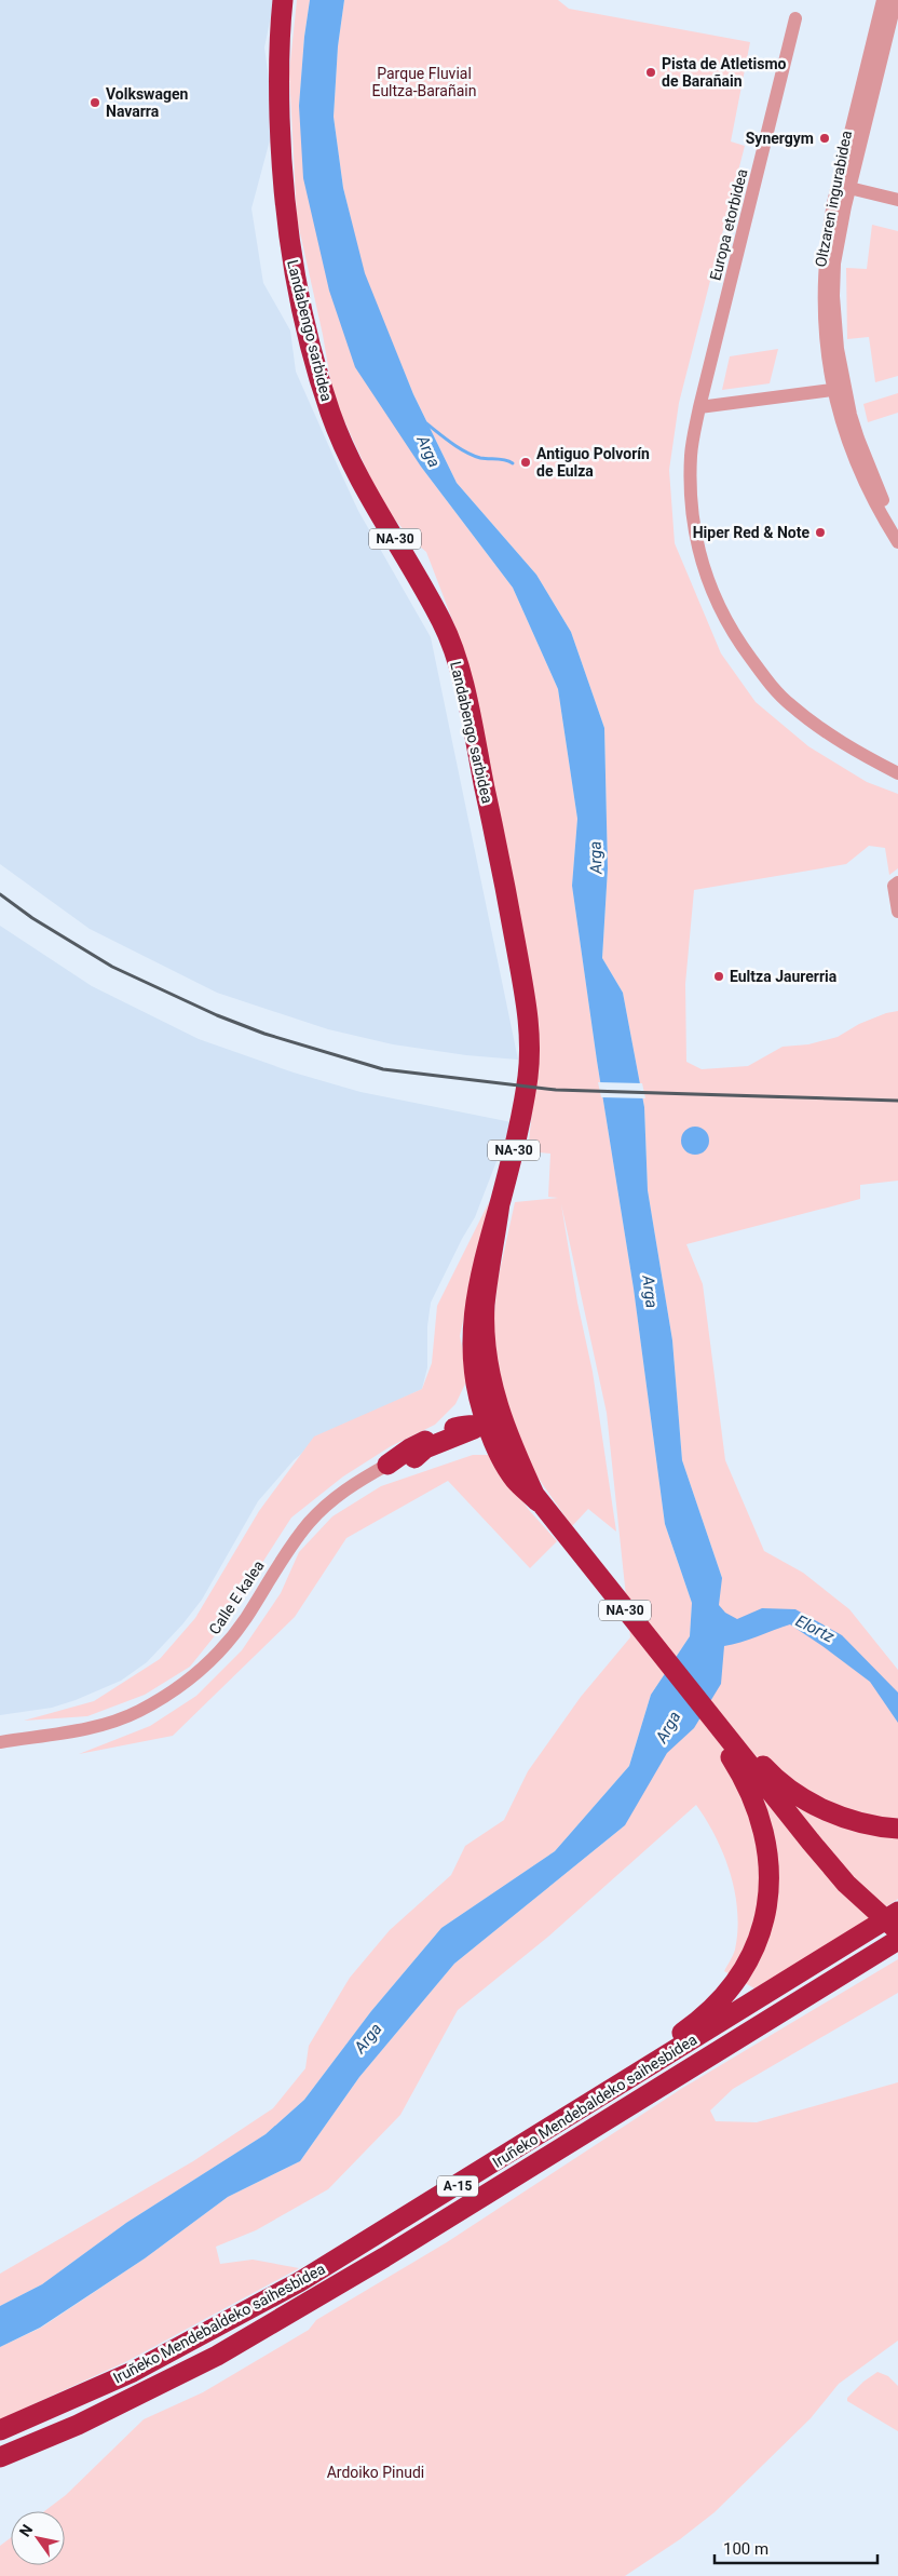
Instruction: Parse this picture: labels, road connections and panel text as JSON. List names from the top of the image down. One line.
{"streets":{"highway":["Landabengo sarbidea","NA-30","Iruñeko Mendebaldeko saihesbidea","A-15"],"street":["Oltzaren ingurabidea","Europa etorbidea","Calle E kalea"]},"water":["Arga","Elortz"],"parks":["Parque Fluvial Eultza-Barañain","Ardoiko Pinudi"],"places":["Pista de Atletismo de Barañain","Volkswagen Navarra","Synergym","Antiguo Polvorín de Eulza","Hiper Red & Note","Eultza Jaurerria"],"scale_bar":"100 m","north":"top left"}
